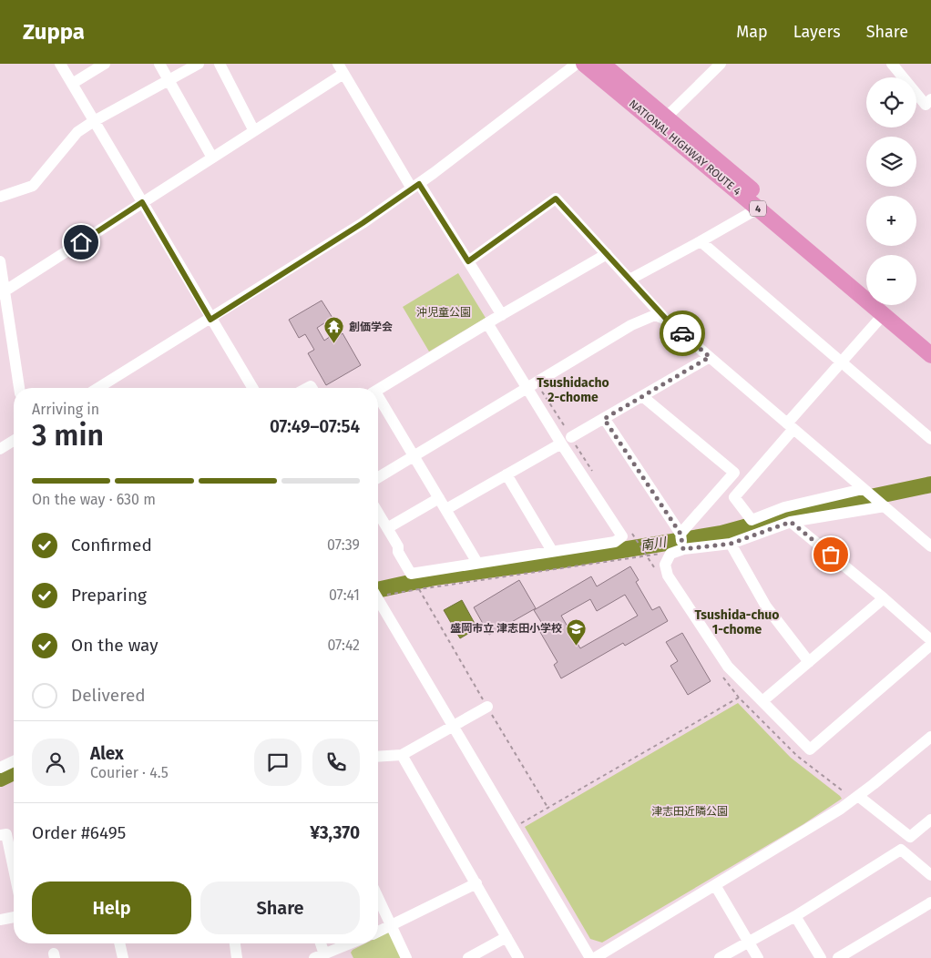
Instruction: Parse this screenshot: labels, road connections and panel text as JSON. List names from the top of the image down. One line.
{"streets":{"highway":["NATIONAL HIGHWAY ROUTE 4","4"]},"districts":["Tsushidacho 2-chome","Tsushida-chuo 1-chome"],"water":["南川"],"parks":["沖児童公園","津志田近隣公園"],"places":{"temple":["創価学会"],"school or university":["盛岡市立 津志田小学校"]},"page":{"header":"Zuppa","nav":["Map","Layers","Share"],"map_buttons":["+","−"],"heading":["3 min","Arriving in","07:49–07:54"],"panel":["Alex","Courier · 4.5","Order #6495","¥3,370"],"bar":"On the way · 630 m","list":[["Confirmed","07:39"],["Preparing","07:41"],["On the way","07:42"],"Delivered"],"buttons":["Help","Share"]}}
